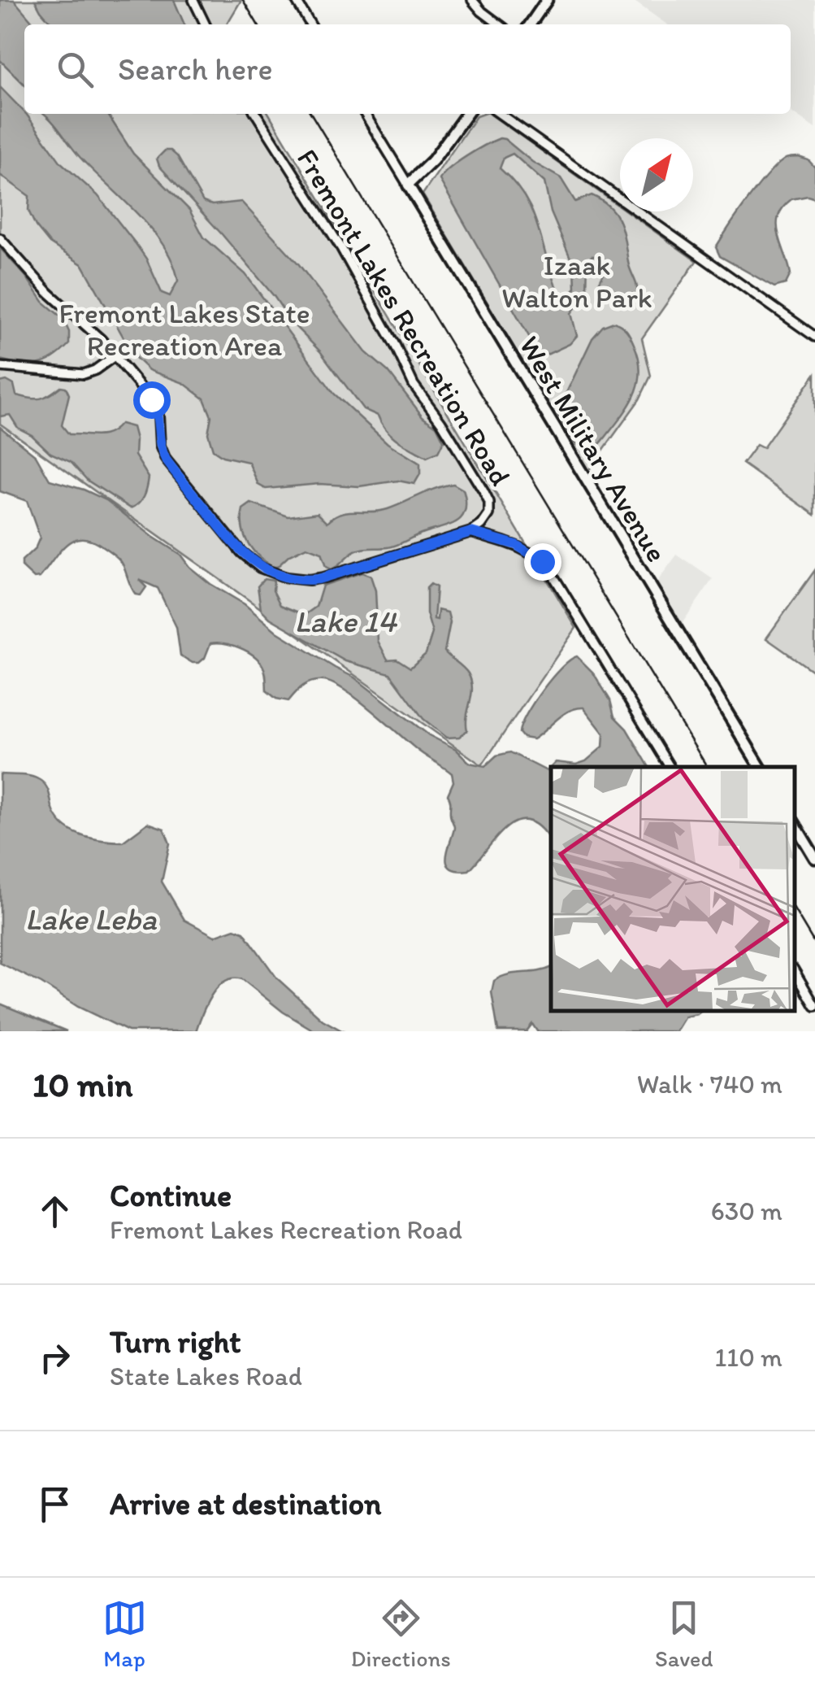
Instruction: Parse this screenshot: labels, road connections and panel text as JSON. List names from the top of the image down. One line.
{"streets":{"main road":["West Military Avenue"],"street":["Fremont Lakes Recreation Road"]},"water":["Lake 14","Lake Leba"],"parks":["Izaak Walton Park","Fremont Lakes State Recreation Area"],"north":"top right","page":{"search":"Search here","heading":["10 min","Walk · 740 m"],"list":[["Continue","Fremont Lakes Recreation Road","630 m"],["Turn right","State Lakes Road","110 m"],"Arrive at destination"],"nav":["Map","Directions","Saved"]}}
